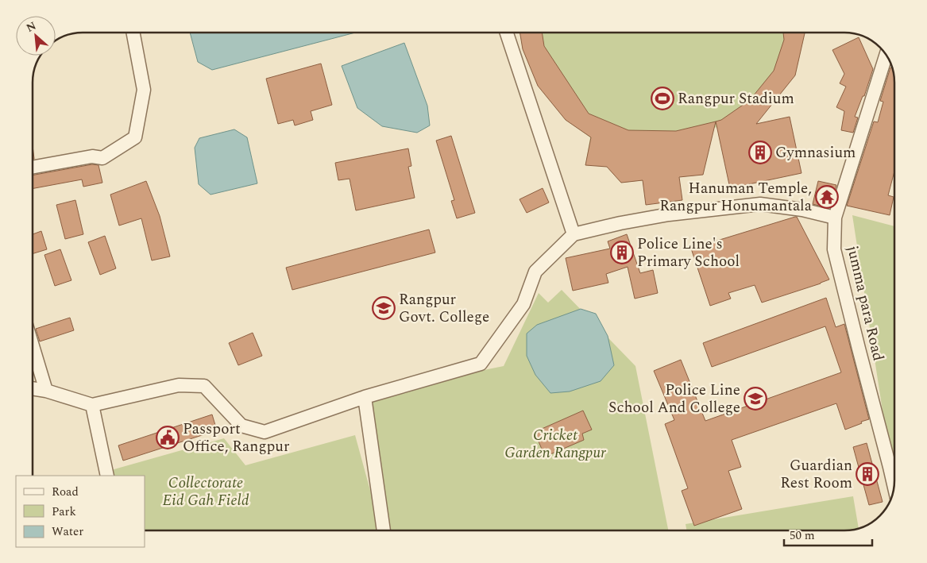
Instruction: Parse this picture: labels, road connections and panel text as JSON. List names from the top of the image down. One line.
{"streets":{"street":["jumma para Road"]},"parks":["Cricket Garden Rangpur","Collectorate Eid Gah Field"],"places":{"sports":["Rangpur Stadium"],"building":["Gymnasium","Police Line's Primary School","Guardian Rest Room"],"temple":["Hanuman Temple, Rangpur Honumantala"],"school or university":["Rangpur Govt. College","Police Line School And College"],"public building":["Passport Office, Rangpur"]},"legend":["Road","Park","Water"],"scale_bar":"50 m","north":"top left"}
